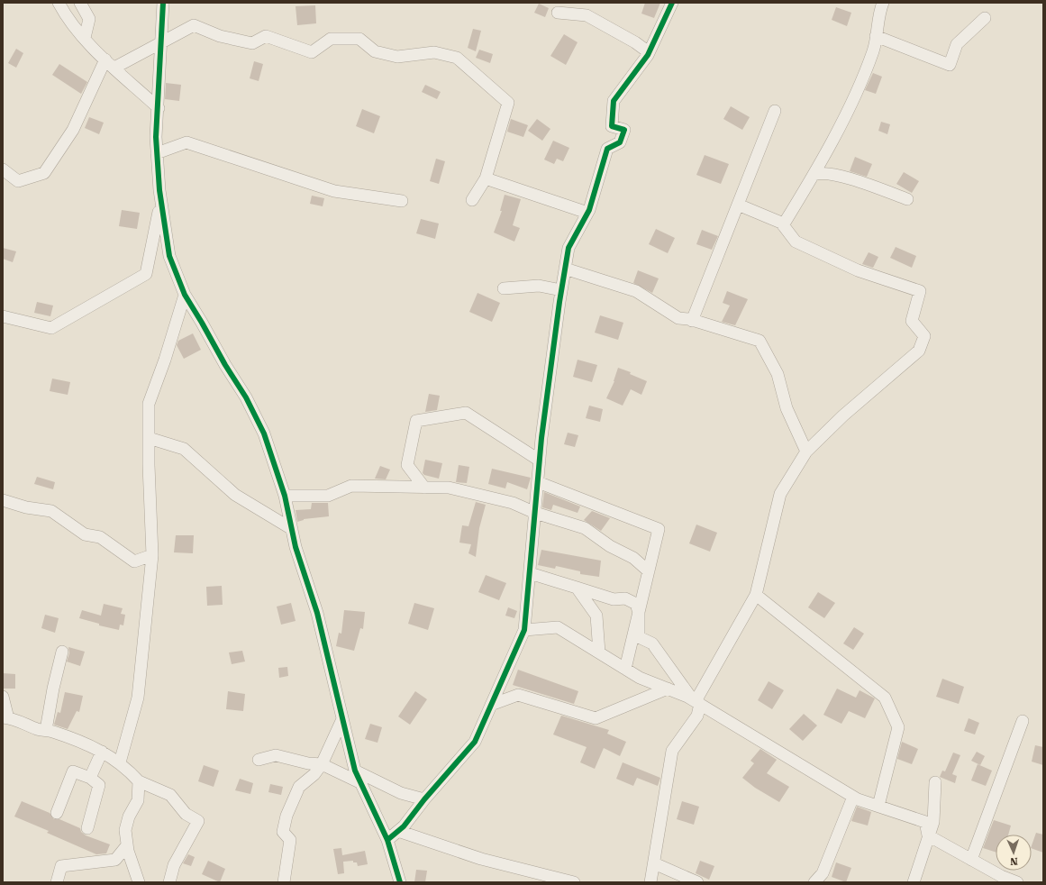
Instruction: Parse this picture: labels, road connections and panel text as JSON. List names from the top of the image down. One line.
{"north":"bottom"}
